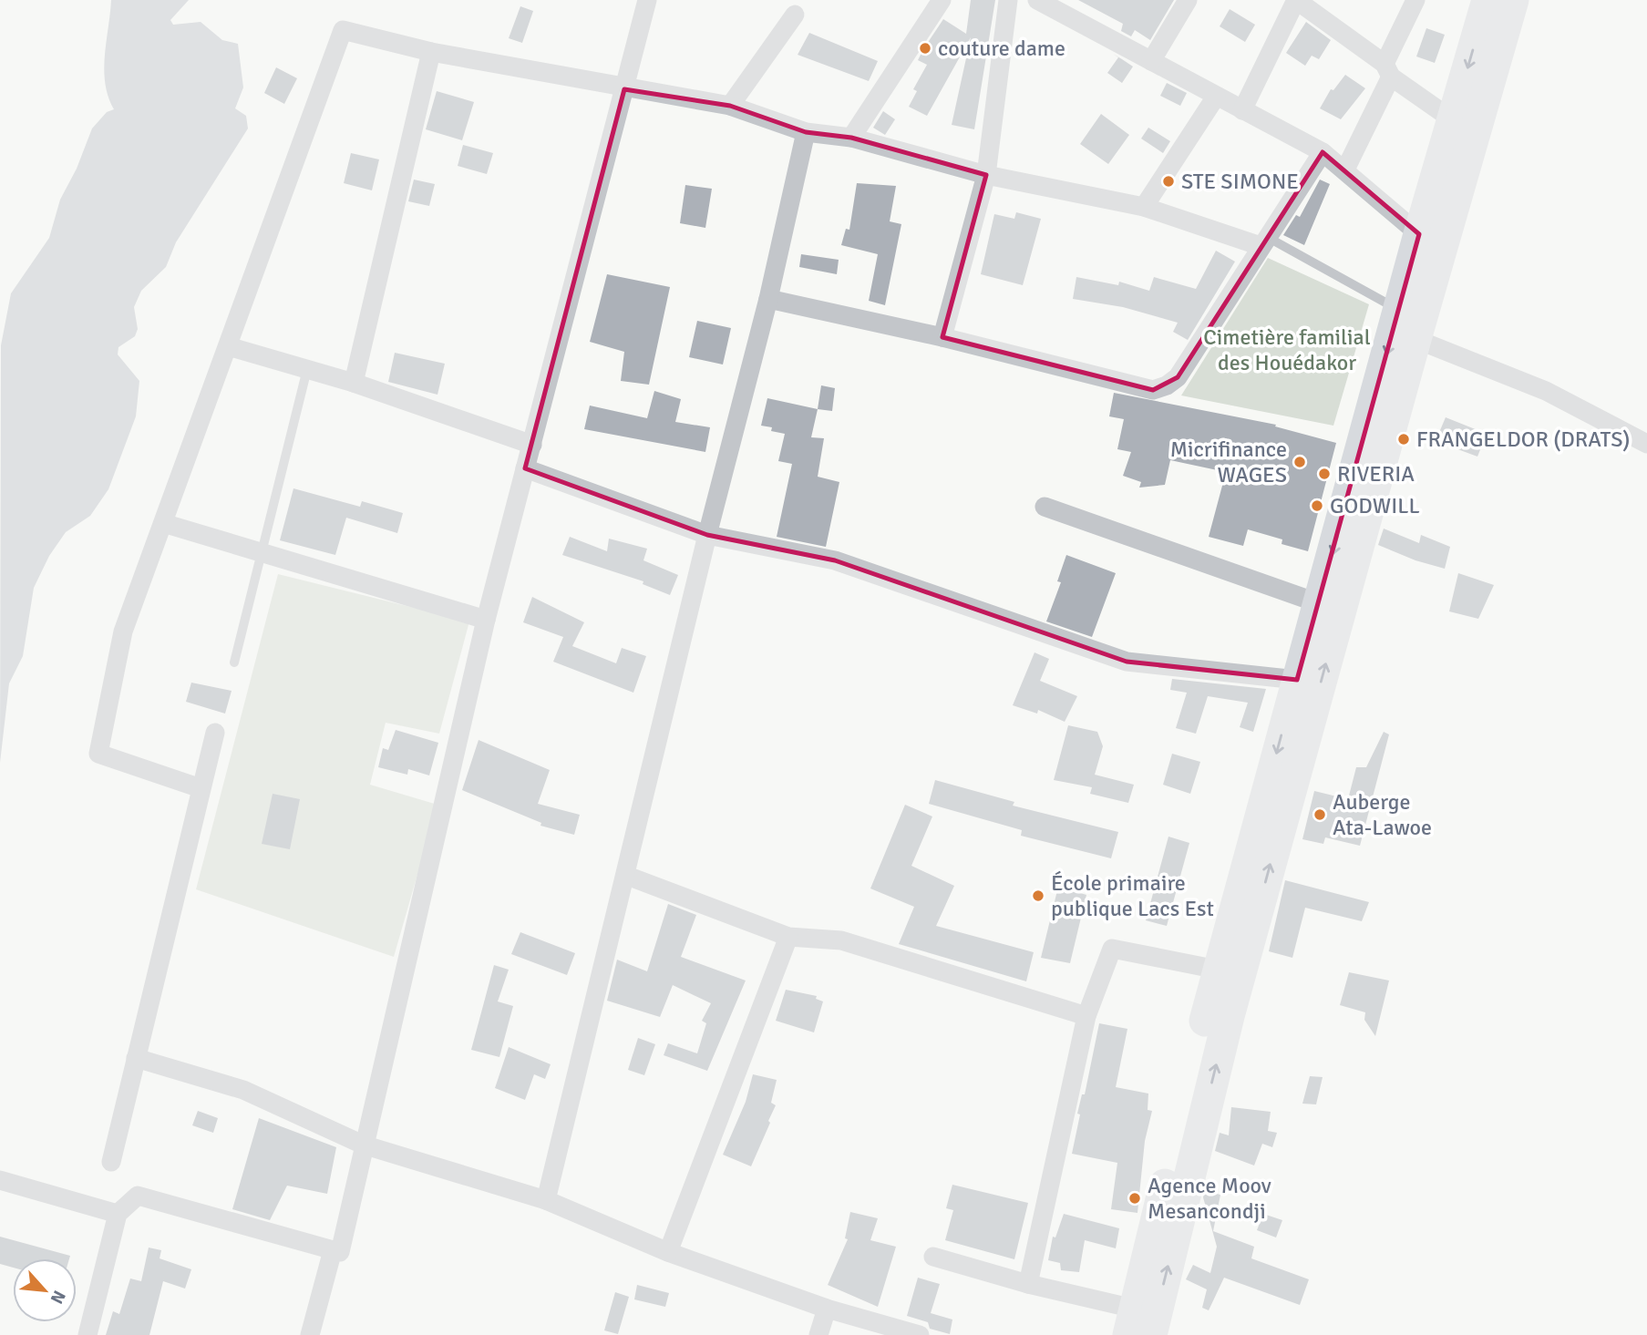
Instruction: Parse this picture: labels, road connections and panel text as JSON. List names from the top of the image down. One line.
{"parks":["Cimetière familial des Houédakor"],"places":["couture dame","STE SIMONE","FRANGELDOR (DRATS)","Micrifinance WAGES","RIVERIA","GODWILL","Auberge Ata-Lawoe","École primaire publique Lacs Est","Agence Moov Mesancondji"],"north":"bottom right"}
